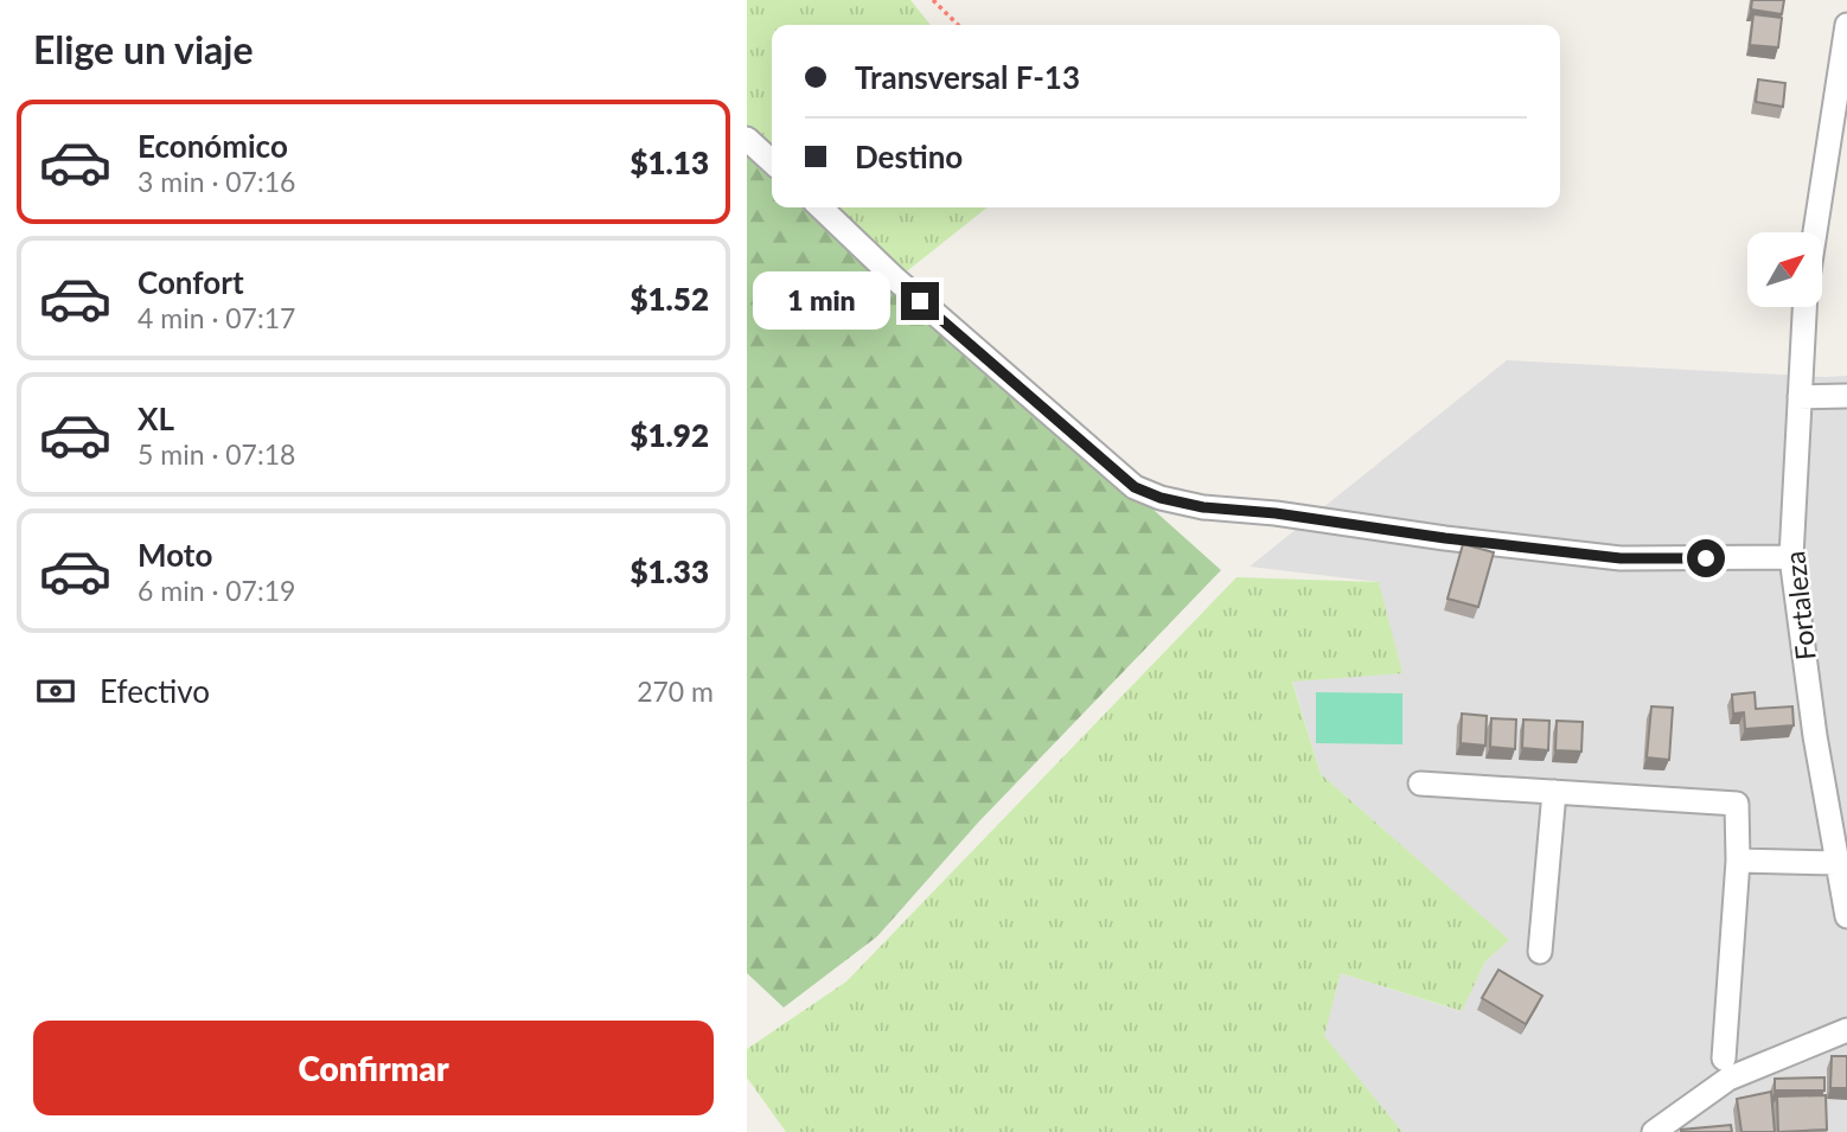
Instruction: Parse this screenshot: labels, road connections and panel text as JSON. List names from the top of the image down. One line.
{"streets":{"street":["Fortaleza"]},"north":"top right","page":{"heading":"Elige un viaje","banner":["Transversal F-13","Destino"],"list":[{"name":"Económico","note":"3 min · 07:16","value":"$1.13"},{"name":"Confort","note":"4 min · 07:17","value":"$1.52"},{"name":"XL","note":"5 min · 07:18","value":"$1.92"},{"name":"Moto","note":"6 min · 07:19","value":"$1.33"}],"bubble":"1 min","pay":["Efectivo","270 m"],"buttons":"Confirmar"}}
